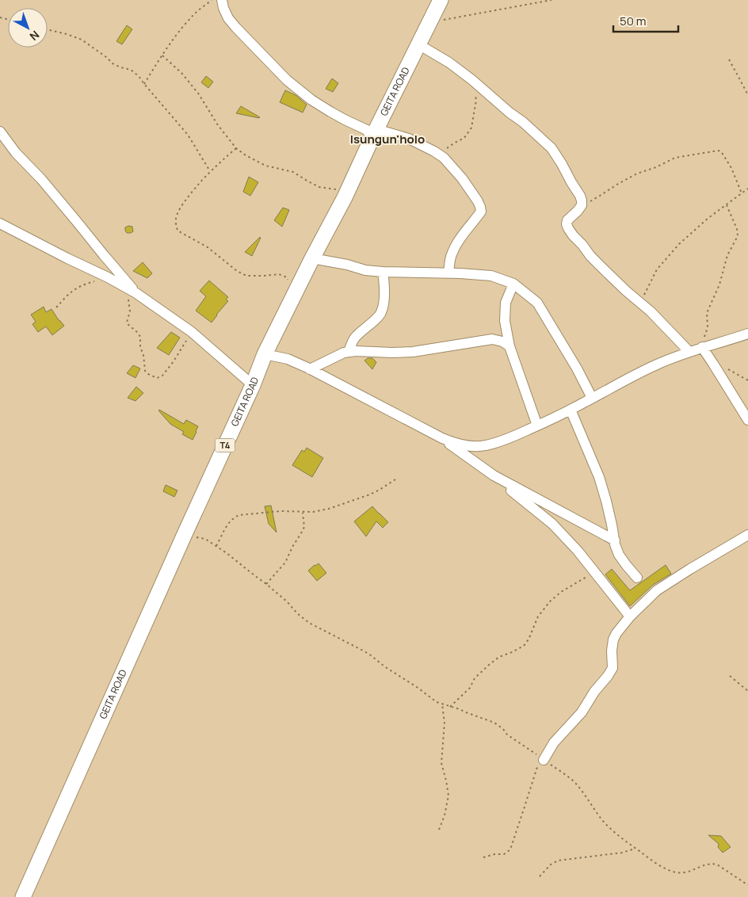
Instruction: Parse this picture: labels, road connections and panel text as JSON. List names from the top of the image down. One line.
{"streets":{"highway":["GEITA ROAD","T4"]},"districts":["Isungun'holo"],"scale_bar":"50 m","north":"bottom right"}
